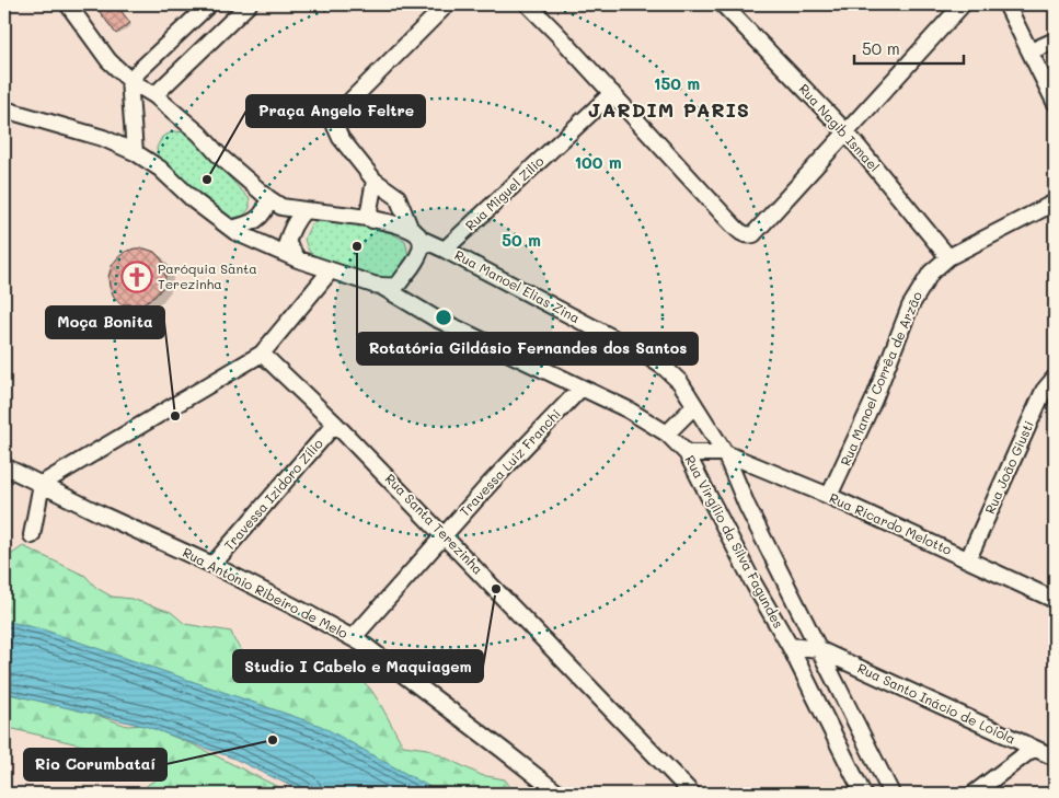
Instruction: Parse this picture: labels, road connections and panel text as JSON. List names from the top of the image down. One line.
{"streets":{"street":["Rua Nagib Ismael","Rua Miguel Zilio","Rua Manoel Elias Zina","Rua Manoel Corrêa de Arzão","Travessa Luiz Franchi","Rua João Giusti","Travessa Izidoro Zílio","Rua Santa Terezinha","Rua Ricardo Melotto","Rua Virgílio da Silva Fagundes","Rua Antonio Ribeiro de Melo","Rua Santo Inácio de Loiola"]},"crossings":[["Rua Nagib Ismael","Rua Manoel Corrêa de Arzão"],["Rua Miguel Zilio","Rua Manoel Elias Zina"],["Rua Manoel Elias Zina","Rua Ricardo Melotto"],["Rua Manoel Elias Zina","Rua Virgílio da Silva Fagundes"],["Rua Manoel Corrêa de Arzão","Rua Ricardo Melotto"],["Travessa Luiz Franchi","Rua Santa Terezinha"],["Travessa Luiz Franchi","Rua Virgílio da Silva Fagundes"],["Travessa Luiz Franchi","Rua Antonio Ribeiro de Melo"],["Rua João Giusti","Rua Ricardo Melotto"],["Travessa Izidoro Zílio","Rua Santa Terezinha"],["Travessa Izidoro Zílio","Rua Antonio Ribeiro de Melo"],["Rua Ricardo Melotto","Rua Virgílio da Silva Fagundes"],["Rua Virgílio da Silva Fagundes","Rua Santo Inácio de Loiola"]],"districts":["JARDIM PARIS"],"places":{"other":["Praça Angelo Feltre","Rotatória Gildásio Fernandes dos Santos","Moça Bonita","Studio I Cabelo e Maquiagem","Rio Corumbataí"],"church":["Paróquia Santa Terezinha"]},"scale_bar":"50 m","rings":["150 m","100 m","50 m"]}
